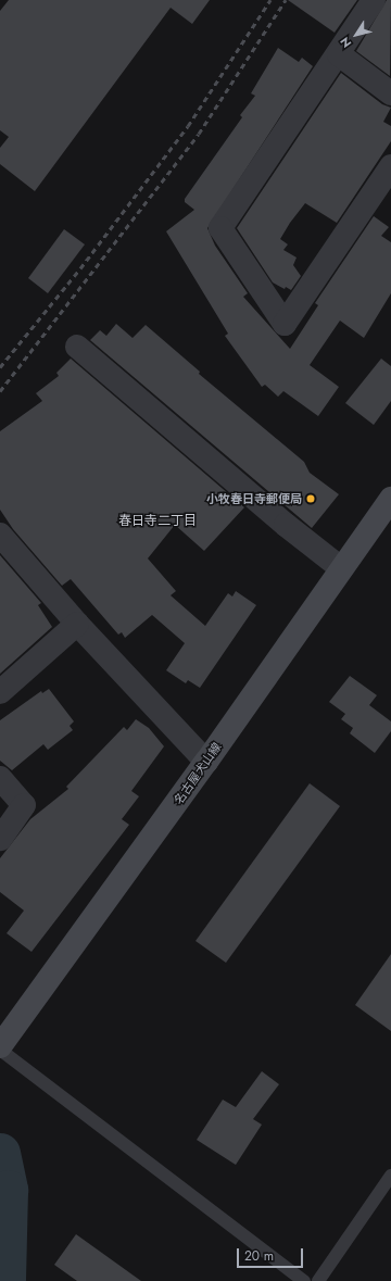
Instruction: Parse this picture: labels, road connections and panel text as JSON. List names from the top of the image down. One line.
{"streets":{"main road":["名古屋犬山線"]},"districts":["春日寺二丁目"],"places":["小牧春日寺郵便局"],"scale_bar":"20 m","north":"bottom left"}
